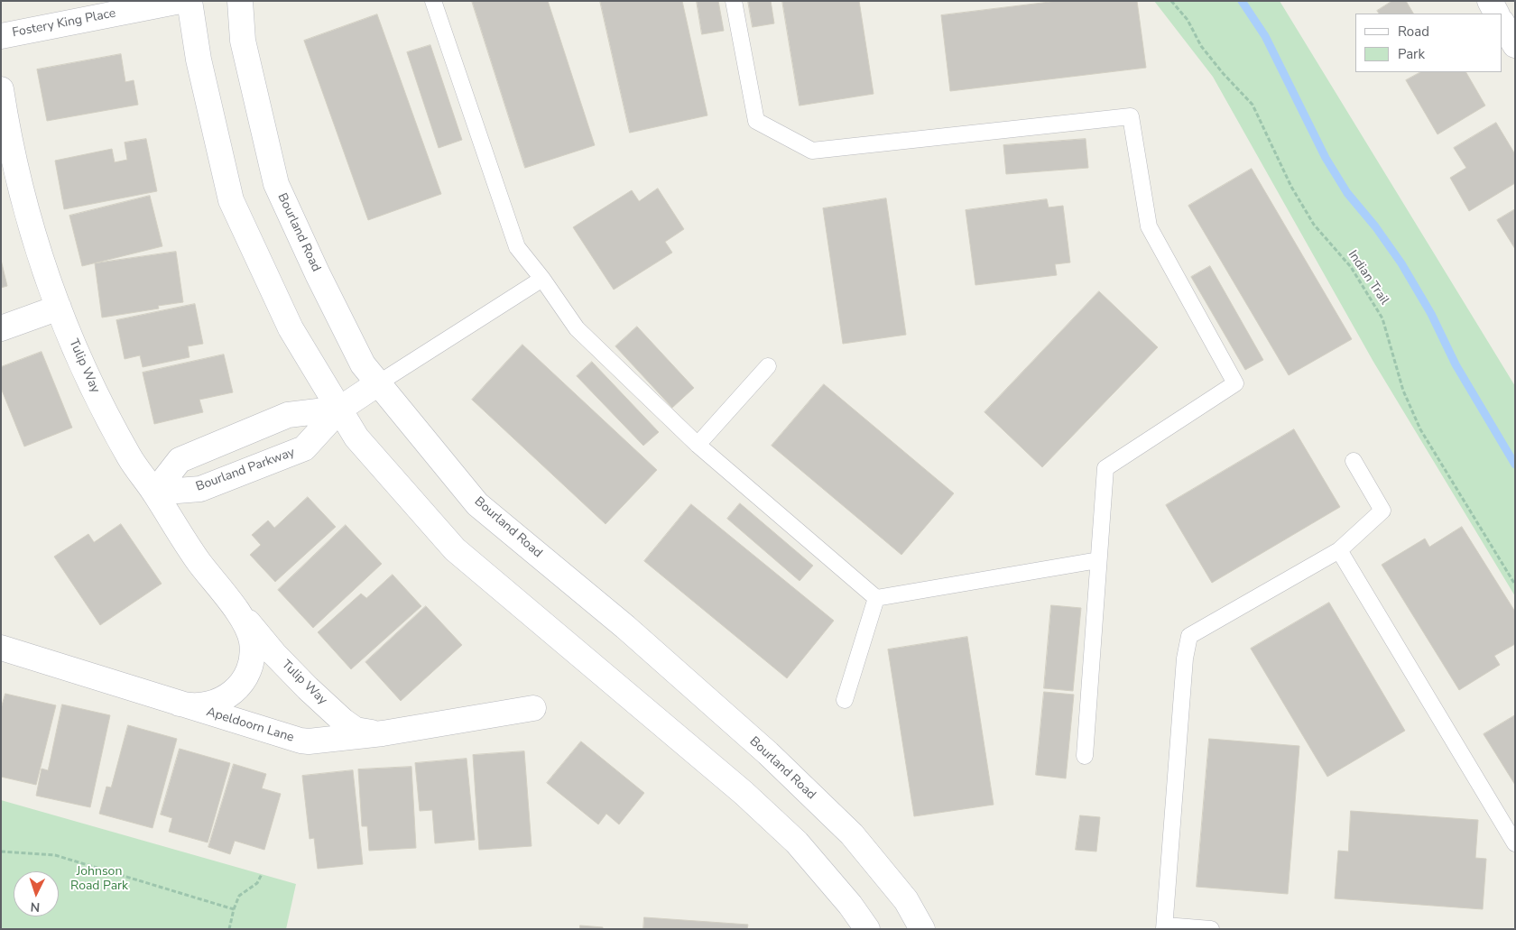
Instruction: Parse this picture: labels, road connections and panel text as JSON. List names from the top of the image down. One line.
{"streets":{"main road":["Fostery King Place","Bourland Road","Tulip Way","Bourland Parkway","Apeldoorn Lane"],"path":["Indian Trail"]},"crossings":[["Bourland Road","Bourland Parkway"],["Tulip Way","Bourland Parkway"],["Tulip Way","Apeldoorn Lane"]],"parks":["Johnson Road Park"],"legend":["Road","Park"],"north":"bottom"}
